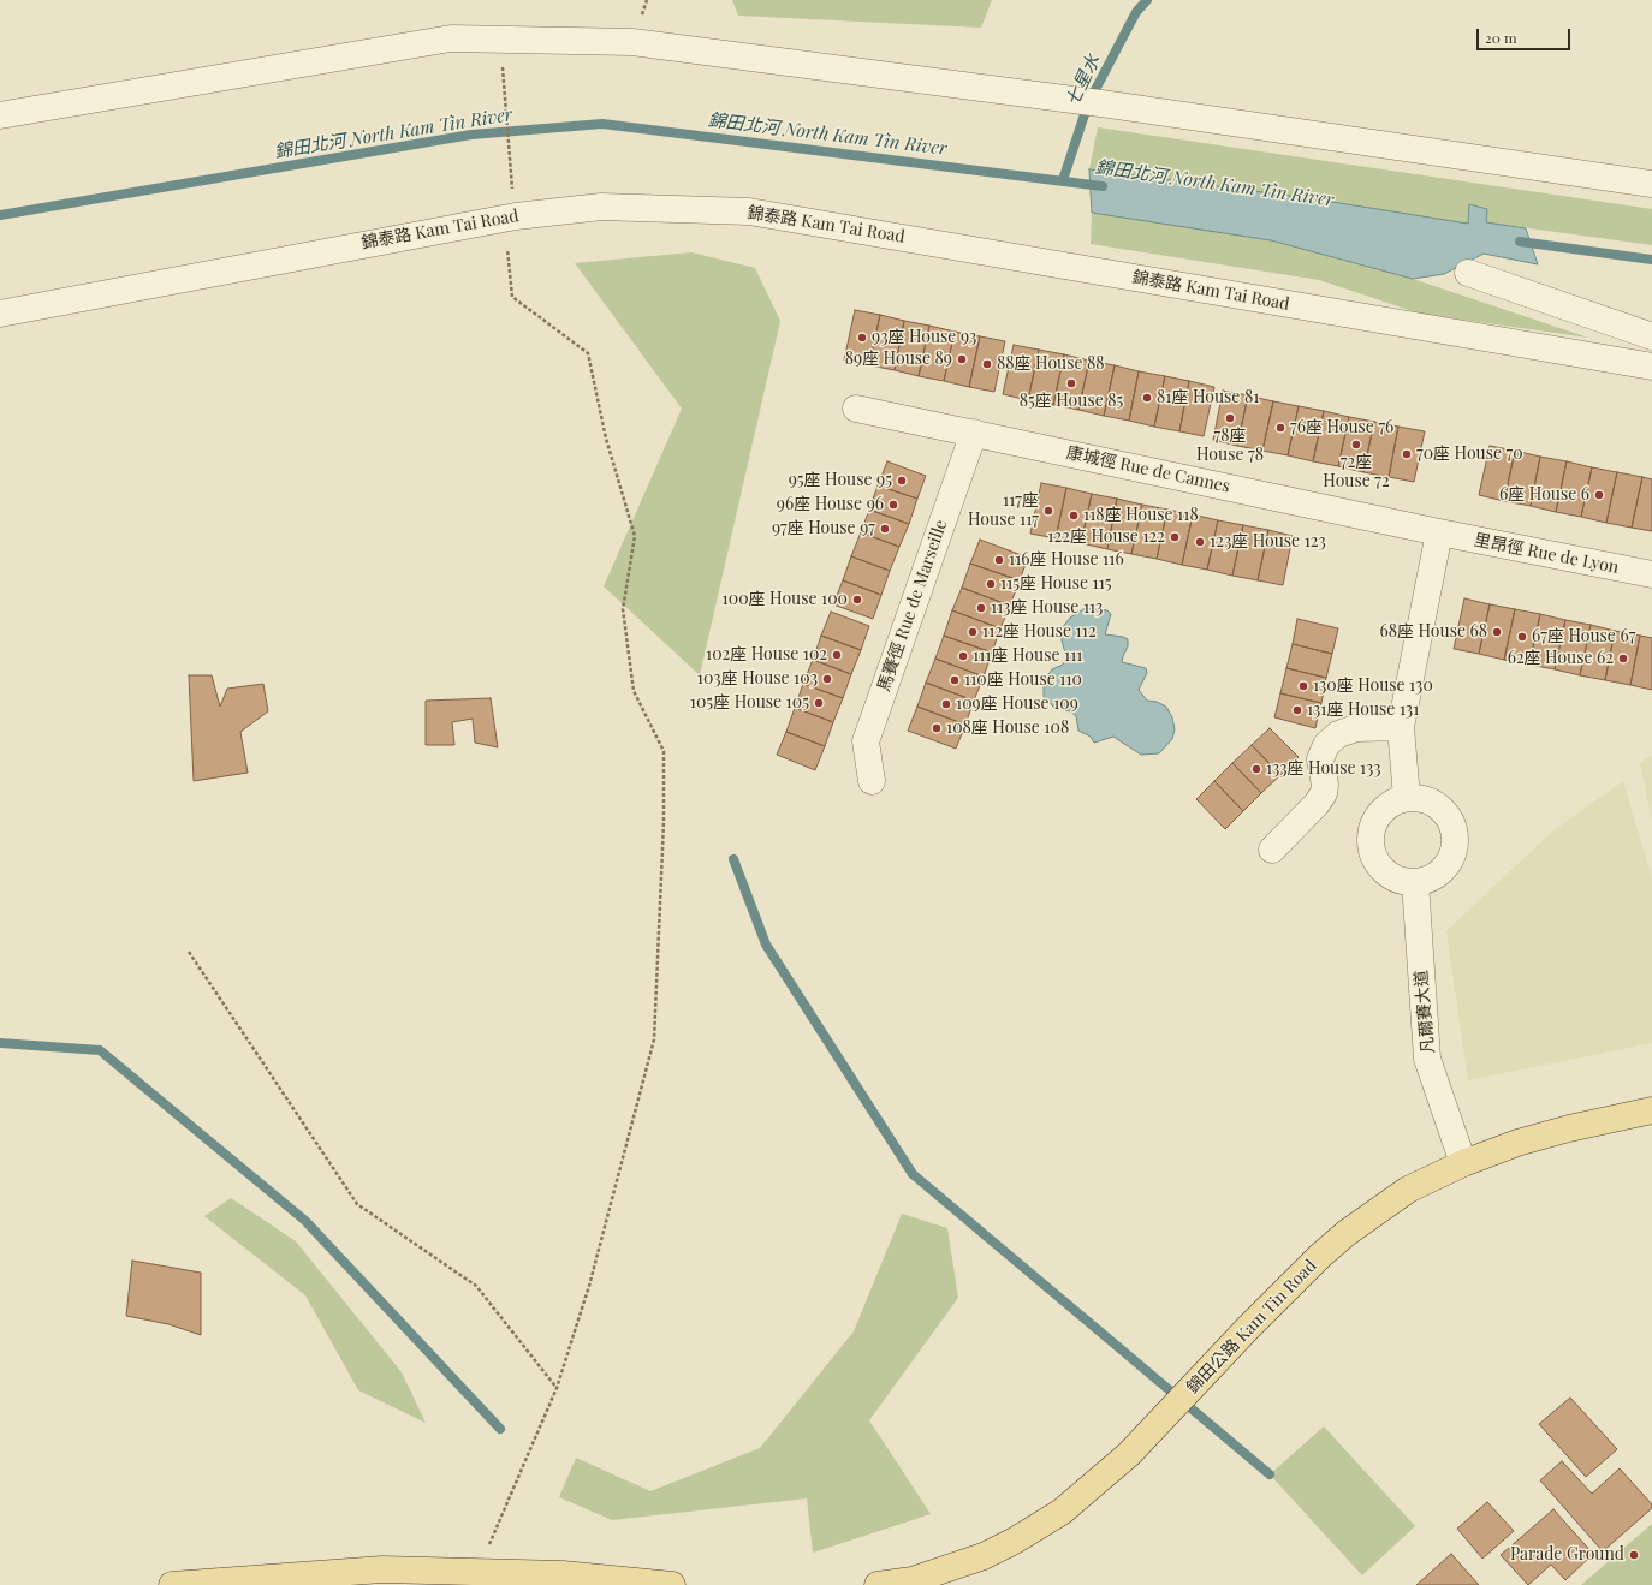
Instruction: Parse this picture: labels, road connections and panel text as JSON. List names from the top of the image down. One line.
{"streets":{"main road":["錦田公路 Kam Tin Road"],"street":["錦泰路 Kam Tai Road","康城徑 Rue de Cannes","里昂徑 Rue de Lyon","馬賽徑 Rue de Marseille","凡爾賽大道"]},"crossings":[["康城徑 Rue de Cannes","里昂徑 Rue de Lyon"],["康城徑 Rue de Cannes","馬賽徑 Rue de Marseille"],["凡爾賽大道","錦田公路 Kam Tin Road"]],"water":["七星水","錦田北河 North Kam Tin River"],"places":["93座 House 93","89座 House 89","88座 House 88","85座 House 85","81座 House 81","78座 House 78","76座 House 76","72座 House 72","70座 House 70","95座 House 95","6座 House 6","96座 House 96","117座 House 117","118座 House 118","97座 House 97","122座 House 122","123座 House 123","116座 House 116","115座 House 115","100座 House 100","113座 House 113","112座 House 112","68座 House 68","67座 House 67","102座 House 102","111座 House 111","62座 House 62","103座 House 103","110座 House 110","130座 House 130","105座 House 105","109座 House 109","131座 House 131","108座 House 108","133座 House 133","Parade Ground"],"scale_bar":"20 m"}
